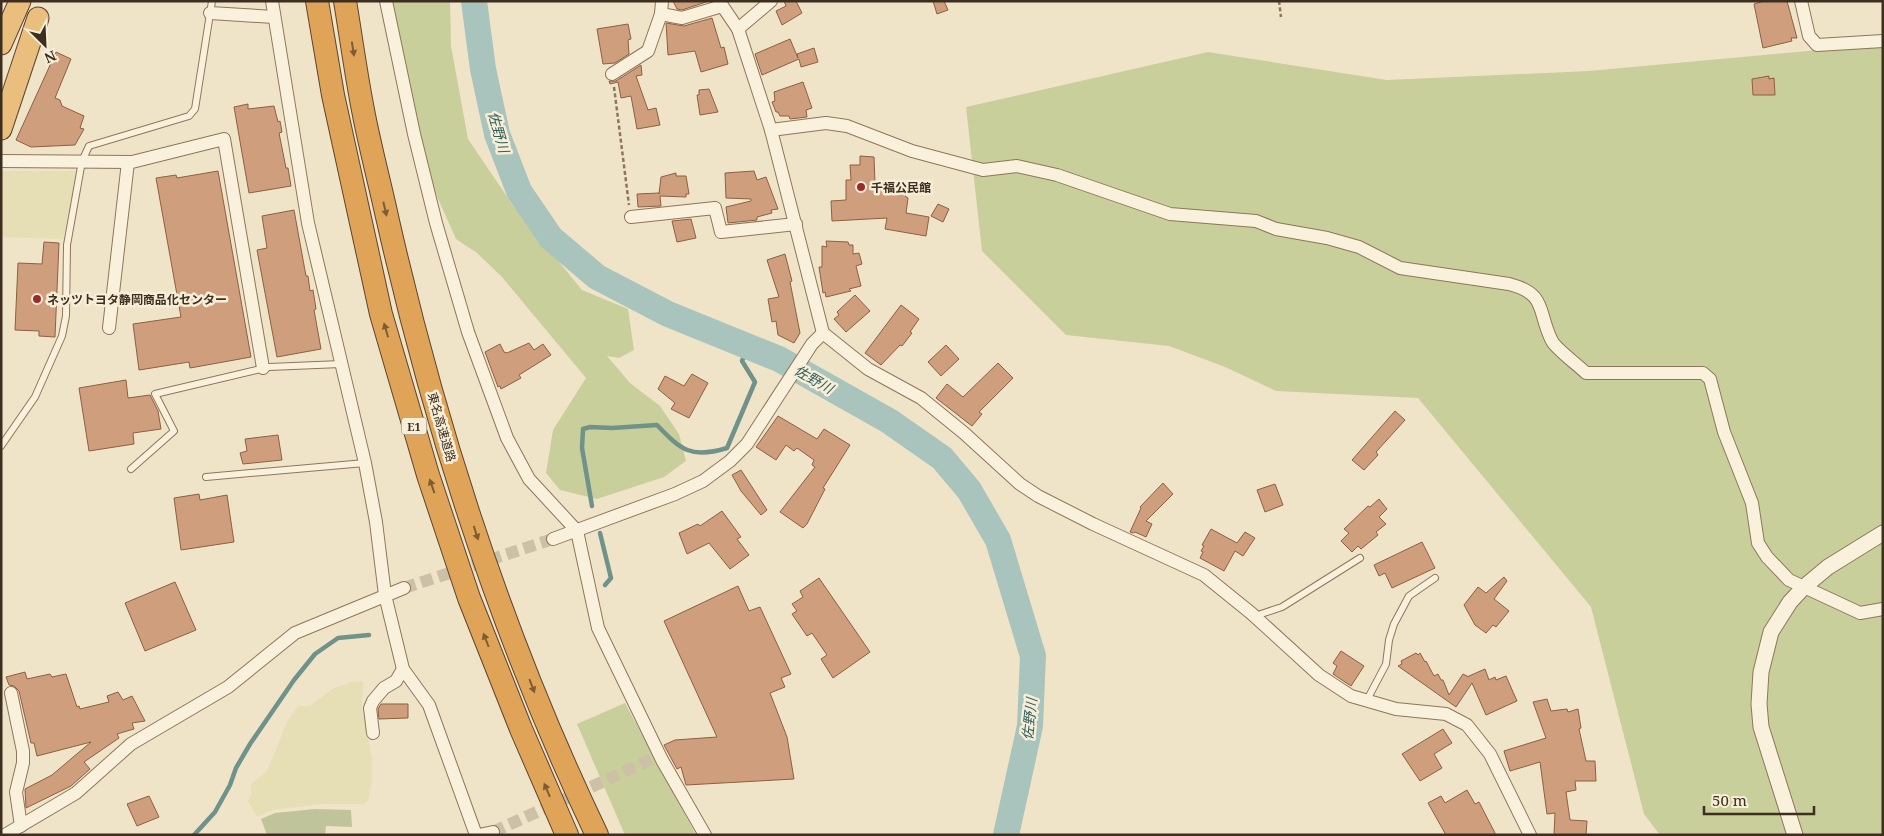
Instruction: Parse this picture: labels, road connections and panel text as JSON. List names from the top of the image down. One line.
{"streets":{"highway":["E1","東名高速道路"]},"water":["佐野川"],"places":["千福公民館","ネッツトヨタ静岡商品化センター"],"scale_bar":"50 m","north":"bottom right"}
